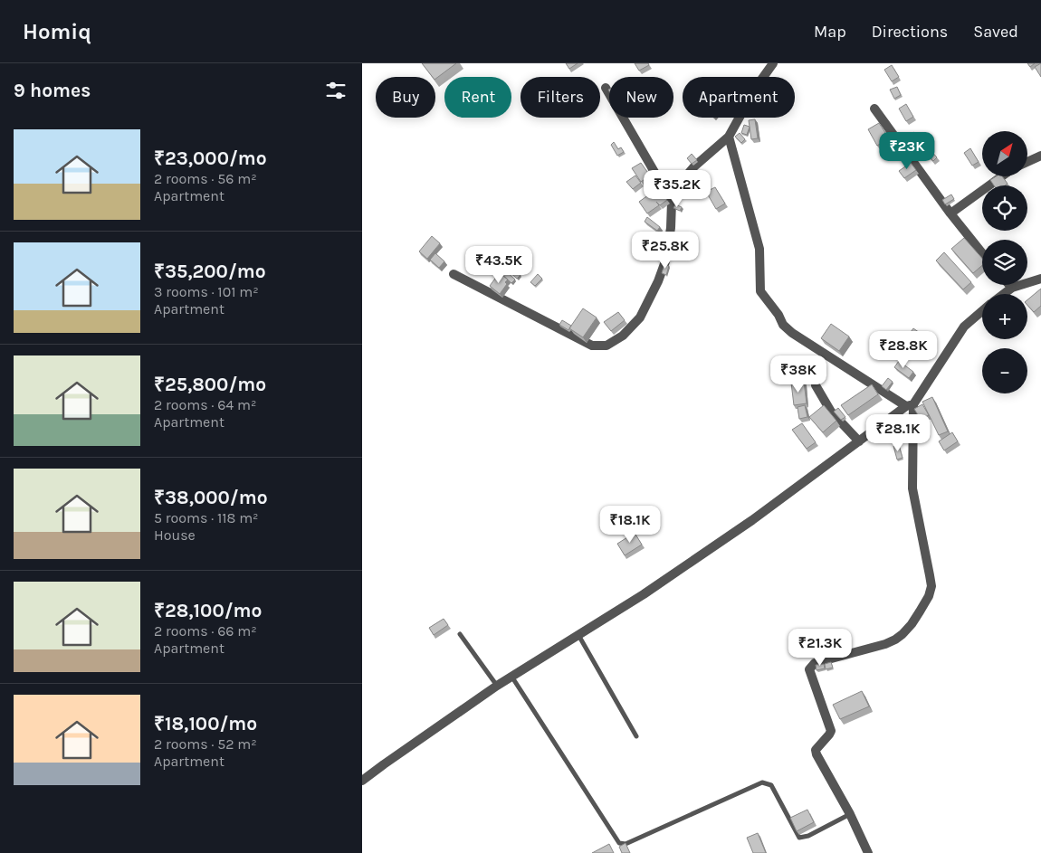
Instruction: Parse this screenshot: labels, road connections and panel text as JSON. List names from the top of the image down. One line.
{"north":"top right","page":{"header":"Homiq","nav":["Map","Directions","Saved"],"heading":"9 homes","chip":["Buy","Rent","Filters","New","Apartment"],"list":[{"name":"₹23,000/mo","note":"2 rooms · 56 m² · Apartment"},{"name":"₹35,200/mo","note":"3 rooms · 101 m² · Apartment"},{"name":"₹25,800/mo","note":"2 rooms · 64 m² · Apartment"},{"name":"₹38,000/mo","note":"5 rooms · 118 m² · House"},{"name":"₹28,100/mo","note":"2 rooms · 66 m² · Apartment"},{"name":"₹18,100/mo","note":"2 rooms · 52 m² · Apartment"}],"map_buttons":["+","−"],"price":["₹23K","₹35.2K","₹25.8K","₹43.5K","₹28.8K","₹38K","₹28.1K","₹18.1K","₹21.3K"]}}
